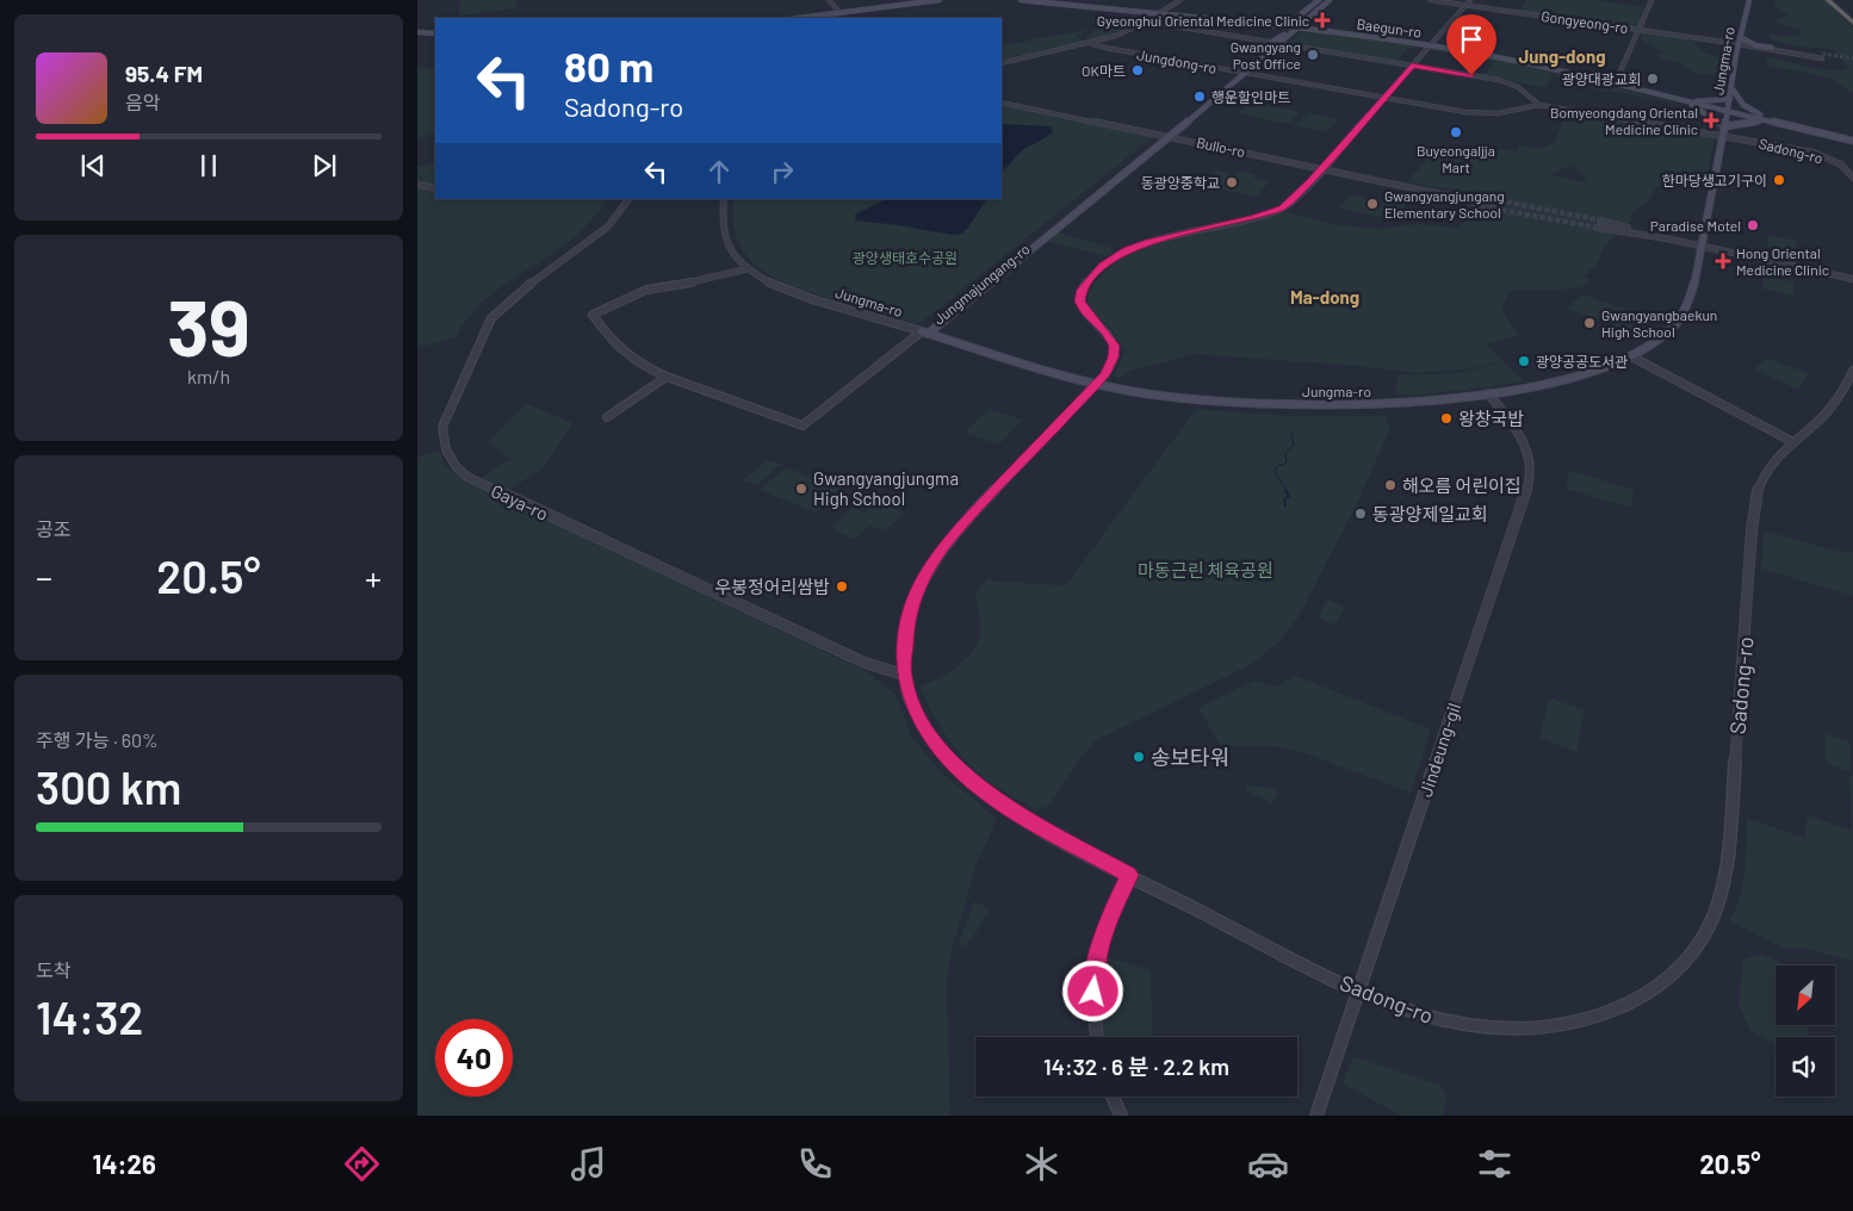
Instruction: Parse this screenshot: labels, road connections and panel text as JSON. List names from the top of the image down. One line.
{"streets":{"main road":["Baegun-ro","Jungma-ro","Jungmajungang-ro"],"street":["Gongyeong-ro","Jungdong-ro","Bullo-ro","Sadong-ro","Gaya-ro","Jindeung-gil"]},"crossings":[["Gongyeong-ro","Jungma-ro"],["Baegun-ro","Jungma-ro"],["Baegun-ro","Jungmajungang-ro"],["Jungdong-ro","Jungma-ro"],["Jungdong-ro","Sadong-ro"],["Jungdong-ro","Jungmajungang-ro"],["Jungma-ro","Sadong-ro"],["Jungma-ro","Jungmajungang-ro"],["Jungma-ro","Jindeung-gil"],["Bullo-ro","Sadong-ro"],["Bullo-ro","Jungmajungang-ro"],["Sadong-ro","Gaya-ro"],["Sadong-ro","Jindeung-gil"]],"districts":["Jung-dong","Ma-dong"],"parks":["광양생태호수공원","마동근린 체육공원"],"places":{"health":["Gyeonghui Oriental Medicine Clinic","Bomyeongdang Oriental Medicine Clinic","Hong Oriental Medicine Clinic"],"other":["Gwangyang Post Office","OK마트","광양대광교회","행운할인마트","Buyeongaljja Mart","한마당생고기구이","동광양중학교","Gwangyangjungang Elementary School","Paradise Motel","Gwangyangbaekun High School","광양공공도서관","왕창국밥","해오름 어린이집","Gwangyangjungma High School","동광양제일교회","우봉정어리쌈밥","송보타워"]},"north":"bottom left","page":{"turn":["80 m","Sadong-ro"],"song":["95.4 FM","음악"],"tile":[["39","km/h"],"공조",["주행 가능 · 60%","300 km"],["도착","14:32"]],"heat":["−","20.5°","+"],"limit":"40","trip":"14:32 · 6 분 · 2.2 km","tabs":["14:26","20.5°"]}}
